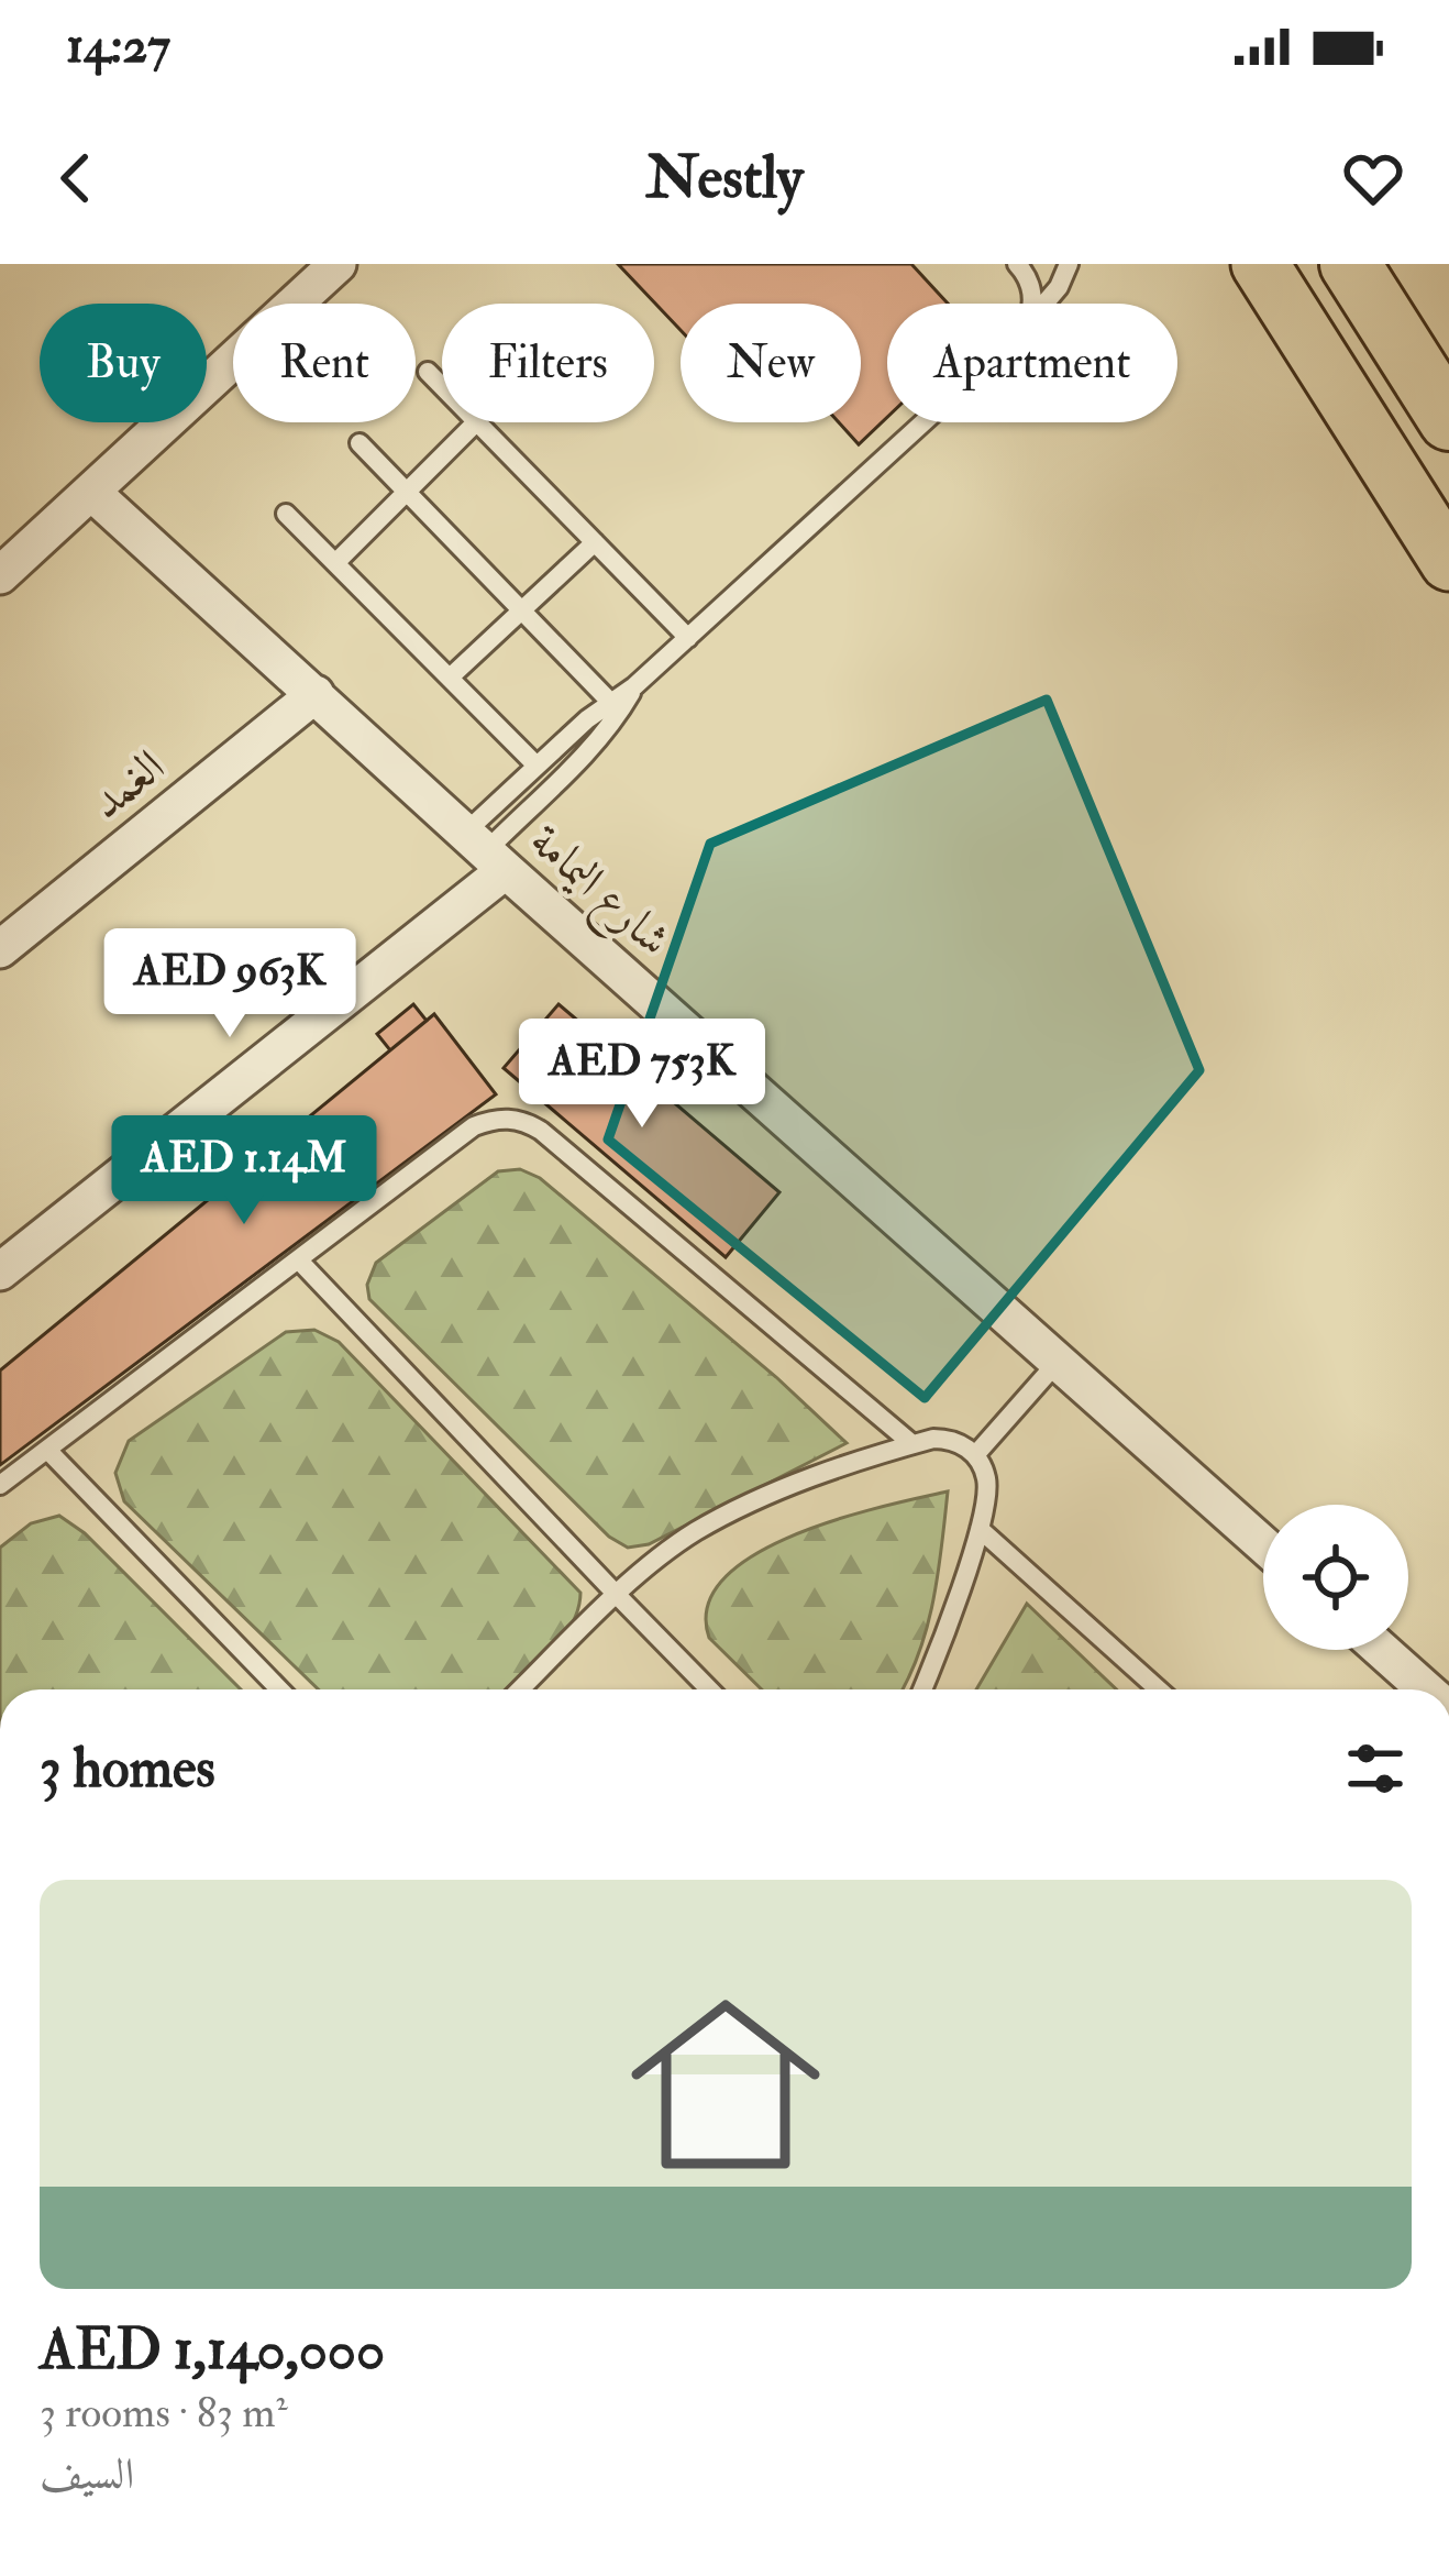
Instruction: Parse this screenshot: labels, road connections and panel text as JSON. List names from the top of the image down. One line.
{"streets":{"street":["الغمد","شارع اليمامة"]},"crossings":[["الغمد","شارع اليمامة"]],"page":{"status":"14:27","header":"Nestly","chip":["Buy","Rent","Filters","New","Apartment"],"price":["AED 963K","AED 753K","AED 1.14M"],"heading":"3 homes","list":[{"name":"AED 1,140,000","note":"3 rooms · 83 m² · السيف"}]}}
